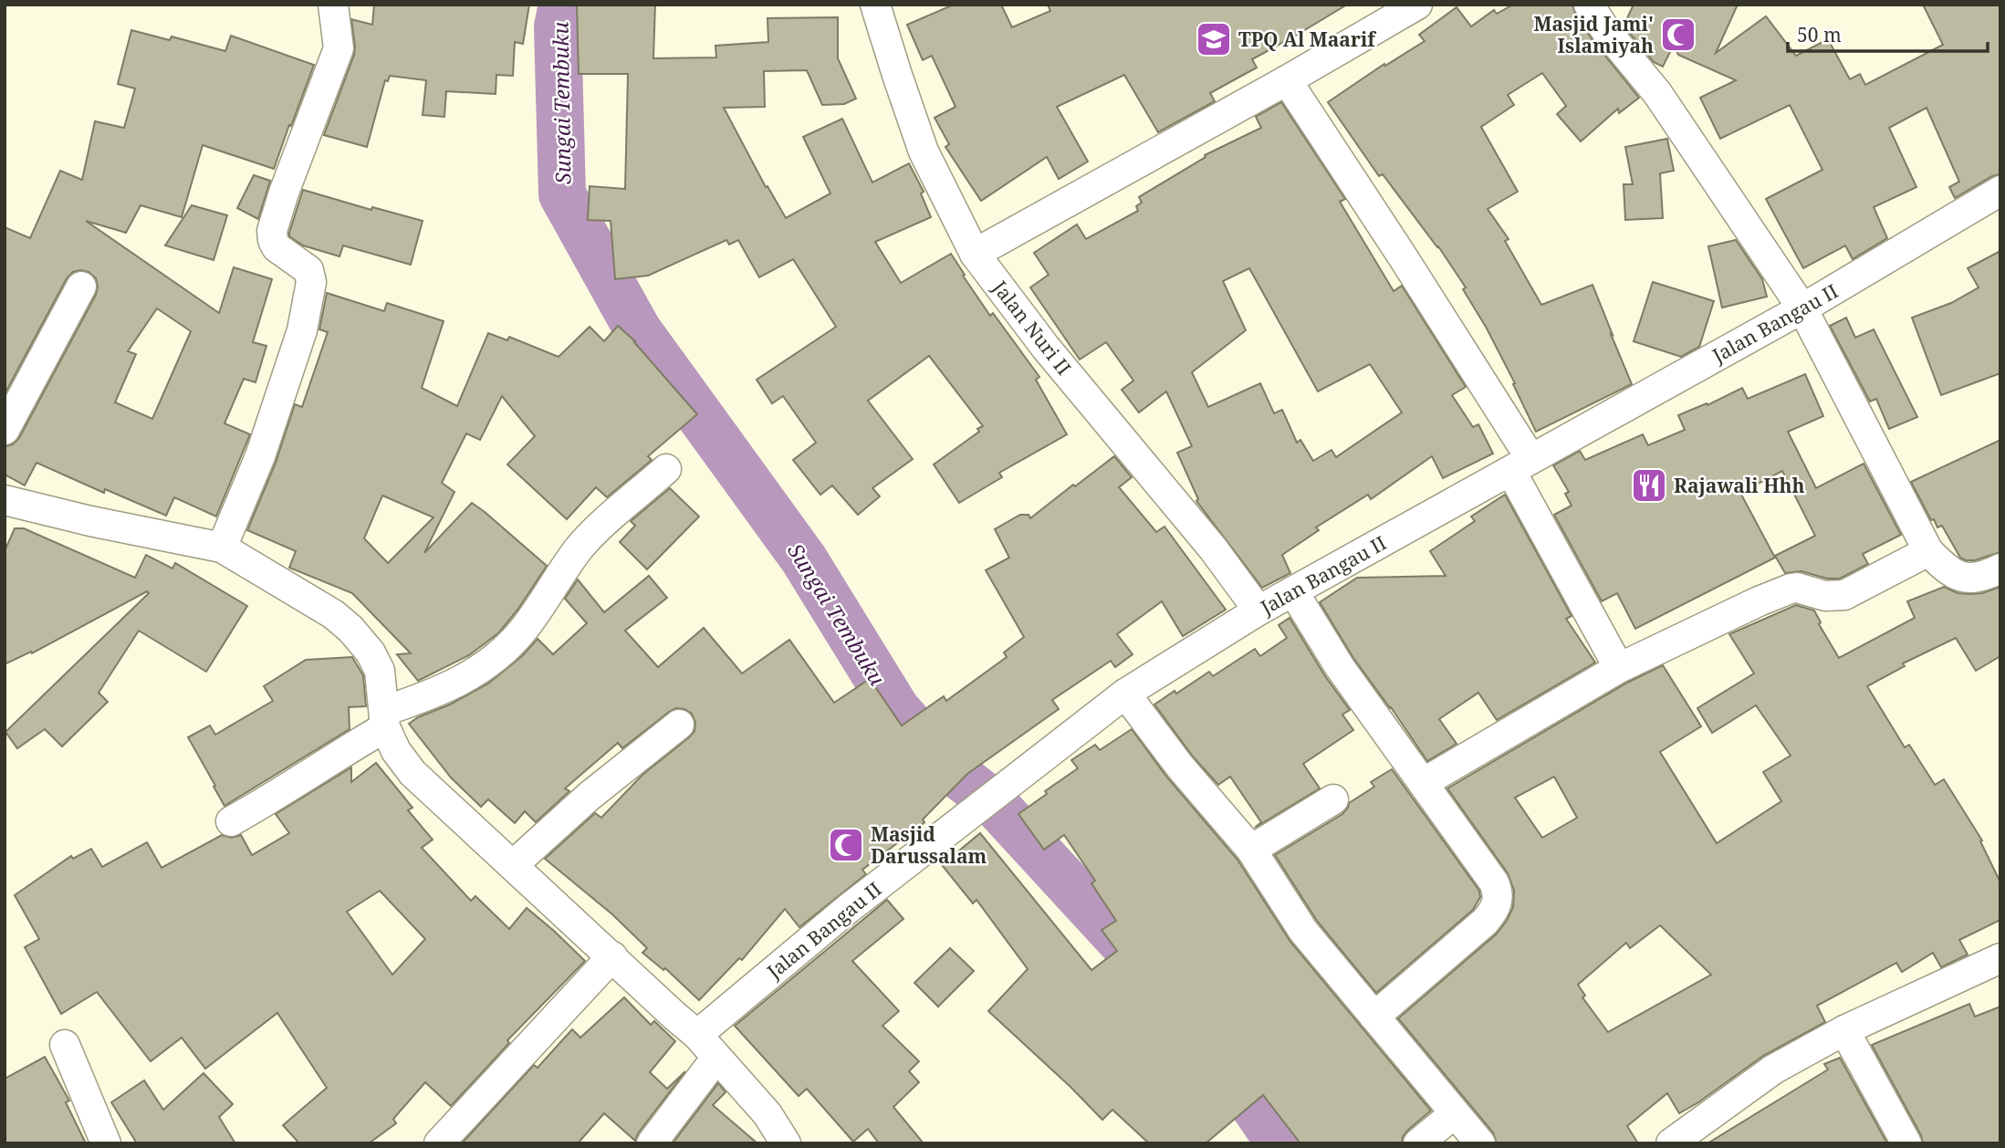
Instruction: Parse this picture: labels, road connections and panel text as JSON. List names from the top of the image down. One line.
{"streets":{"street":["Jalan Bangau II","Jalan Nuri II"]},"crossings":[["Jalan Bangau II","Jalan Nuri II"]],"water":["Sungai Tembuku"],"places":{"mosque":["Masjid Jami' Islamiyah","Masjid Darussalam"],"school or university":["TPQ Al Maarif"],"restaurant":["Rajawali Hhh"]},"scale_bar":"50 m"}
